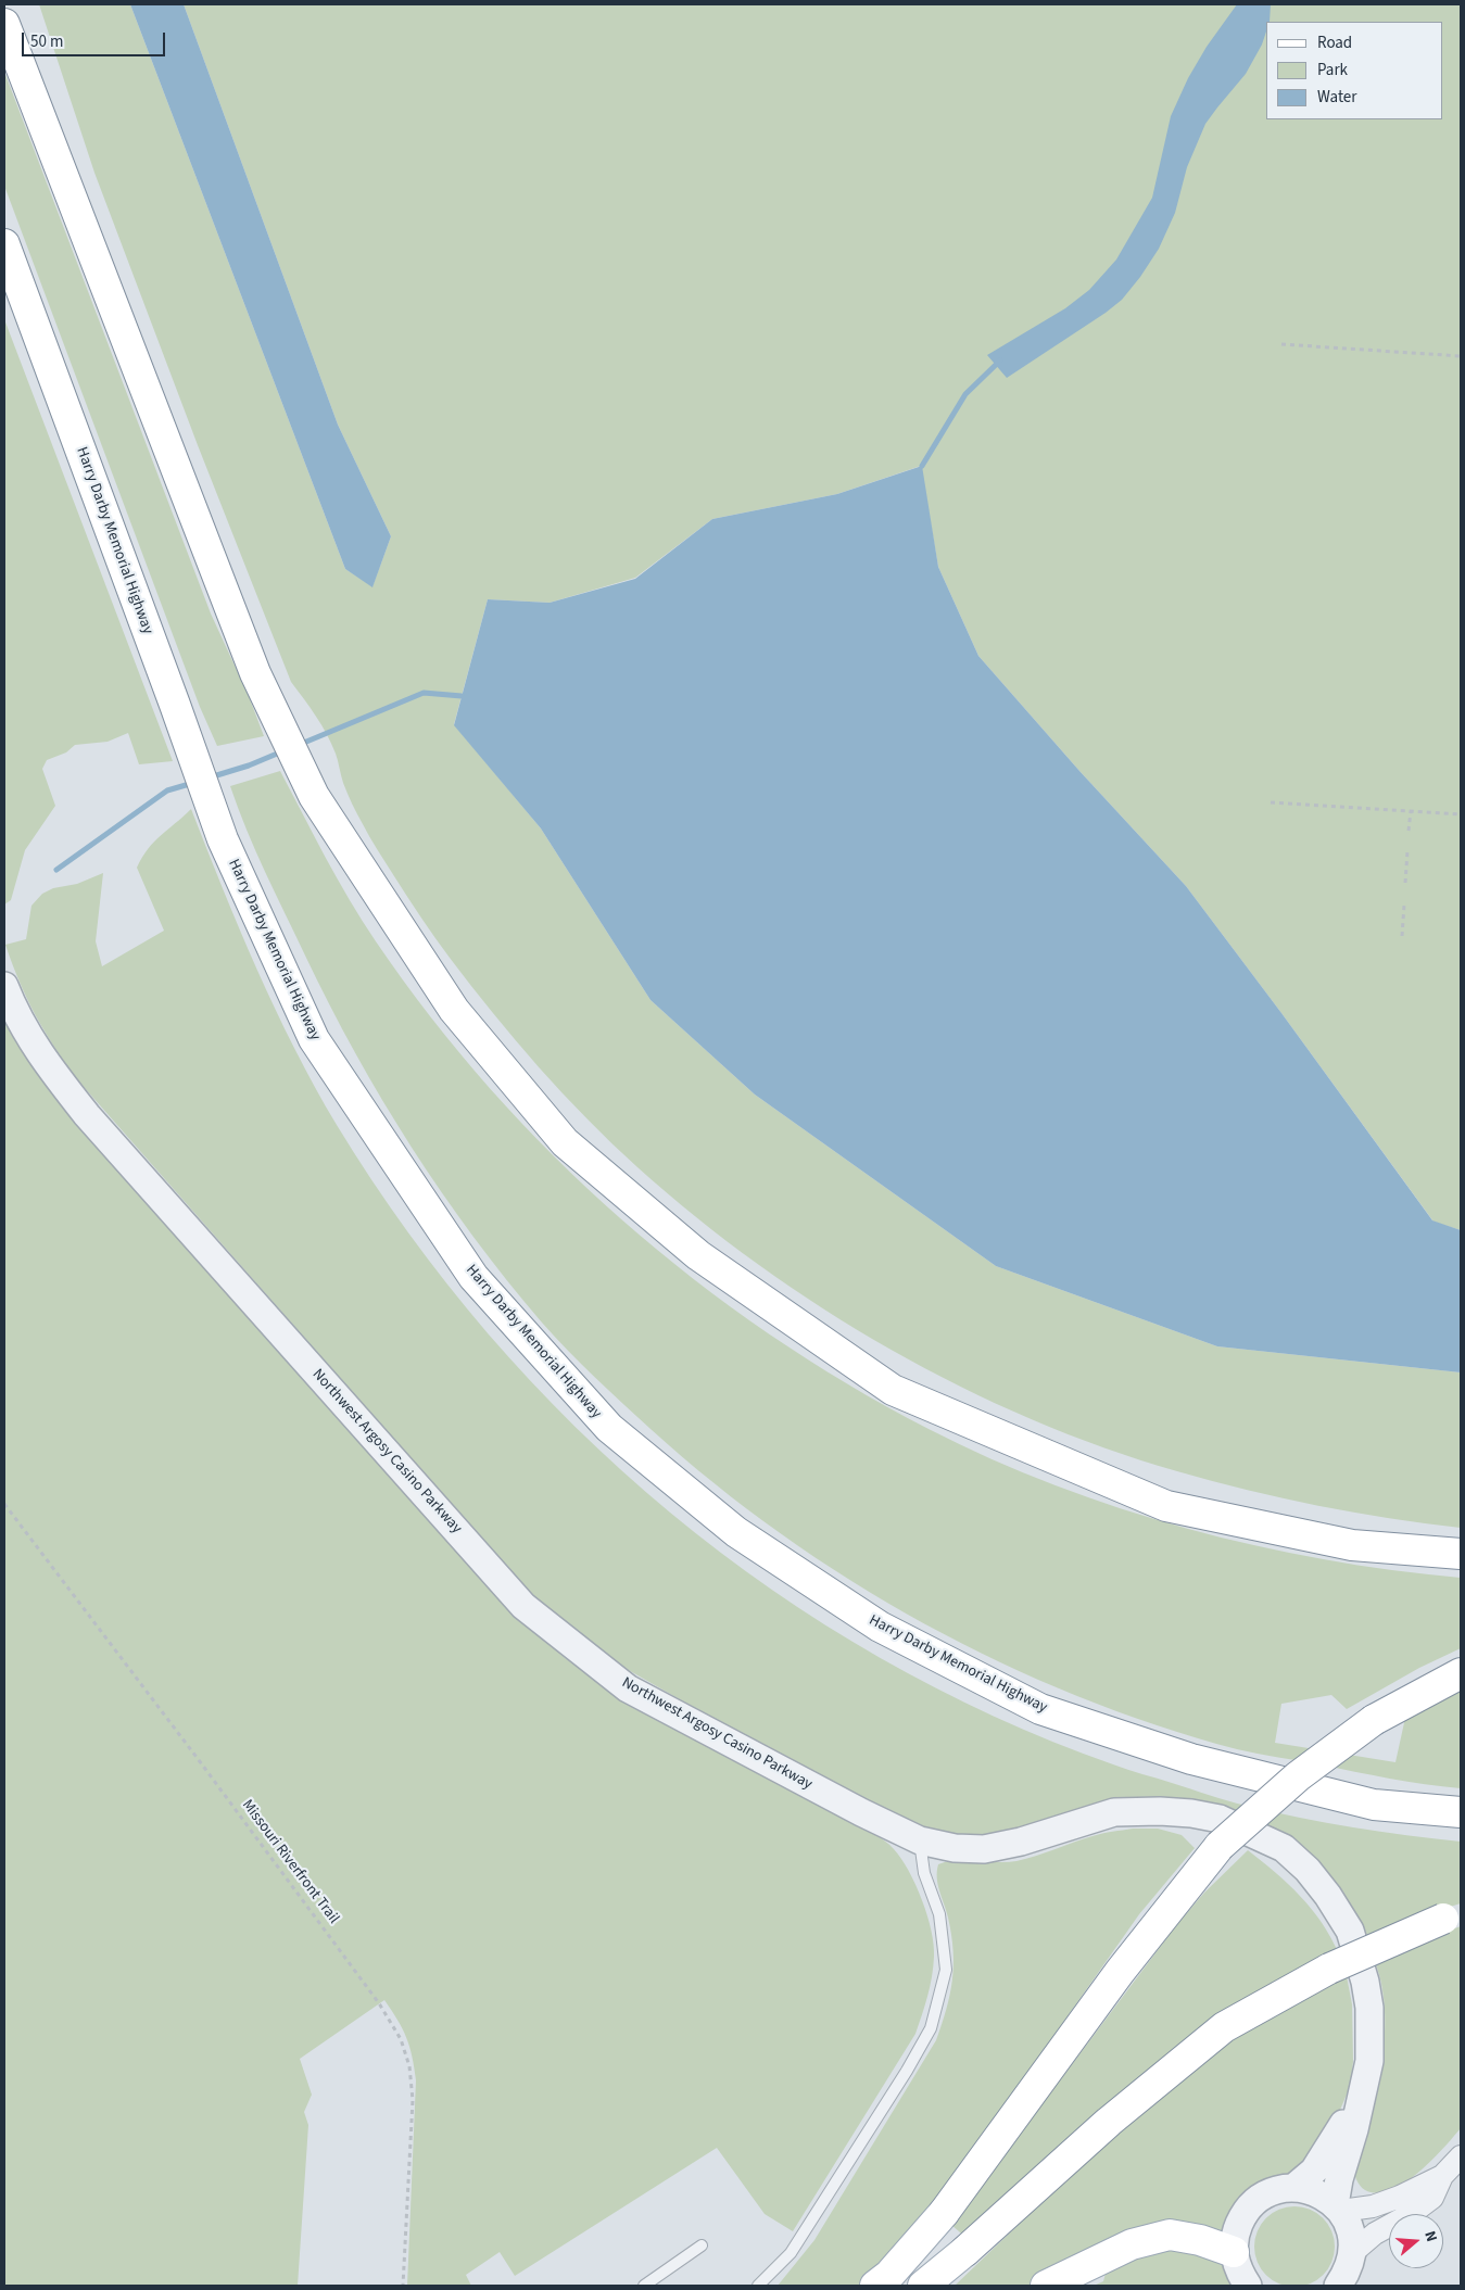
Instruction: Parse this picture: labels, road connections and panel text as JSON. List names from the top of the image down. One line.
{"streets":{"main road":["Harry Darby Memorial Highway"],"street":["Northwest Argosy Casino Parkway"],"path":["Missouri Riverfront Trail"]},"legend":["Road","Park","Water"],"scale_bar":"50 m","north":"right"}
